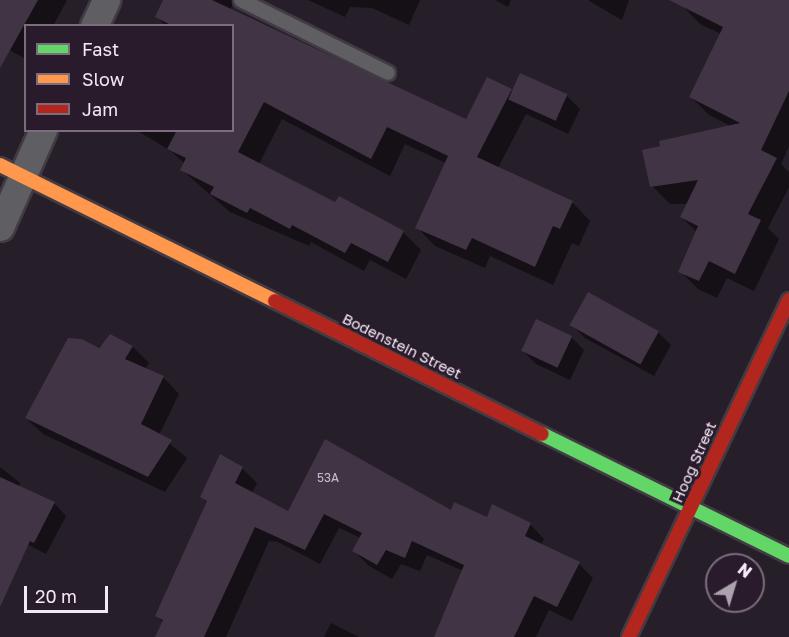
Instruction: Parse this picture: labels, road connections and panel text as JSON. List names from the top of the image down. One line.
{"streets":{"street":["Bodenstein Street","Hoog Street"]},"crossings":[["Bodenstein Street","Hoog Street"]],"house_numbers":["53A"],"legend":["Fast","Slow","Jam"],"scale_bar":"20 m","north":"top right"}
